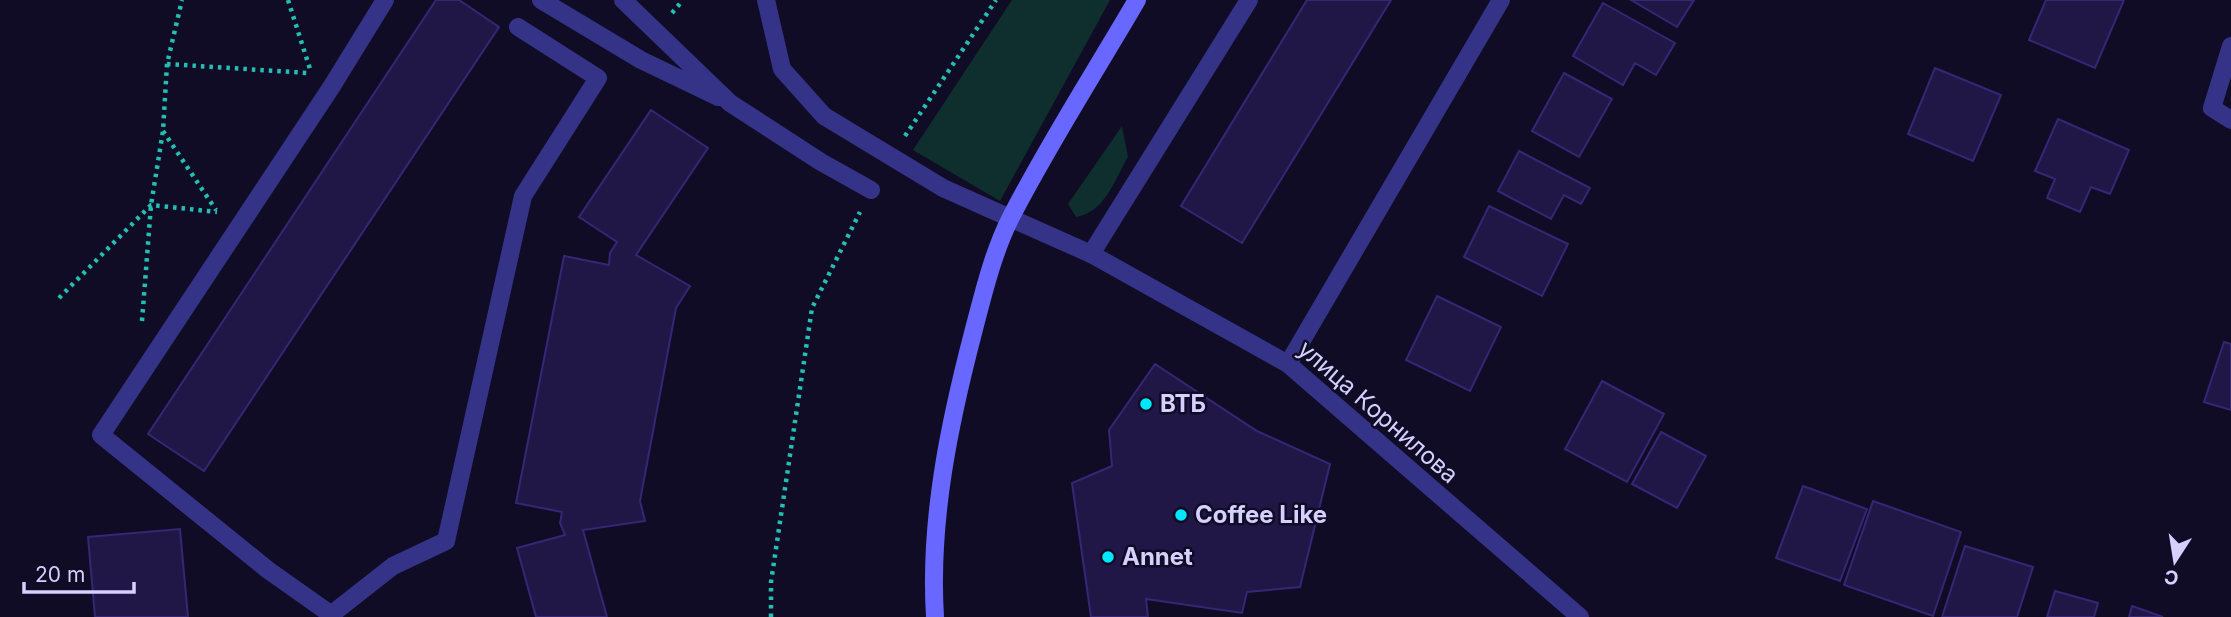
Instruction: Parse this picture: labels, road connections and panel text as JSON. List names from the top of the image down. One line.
{"streets":{"street":["улица Корнилова"]},"places":["ВТБ","Coffee Like","Annet"],"scale_bar":"20 m","north":"bottom"}
